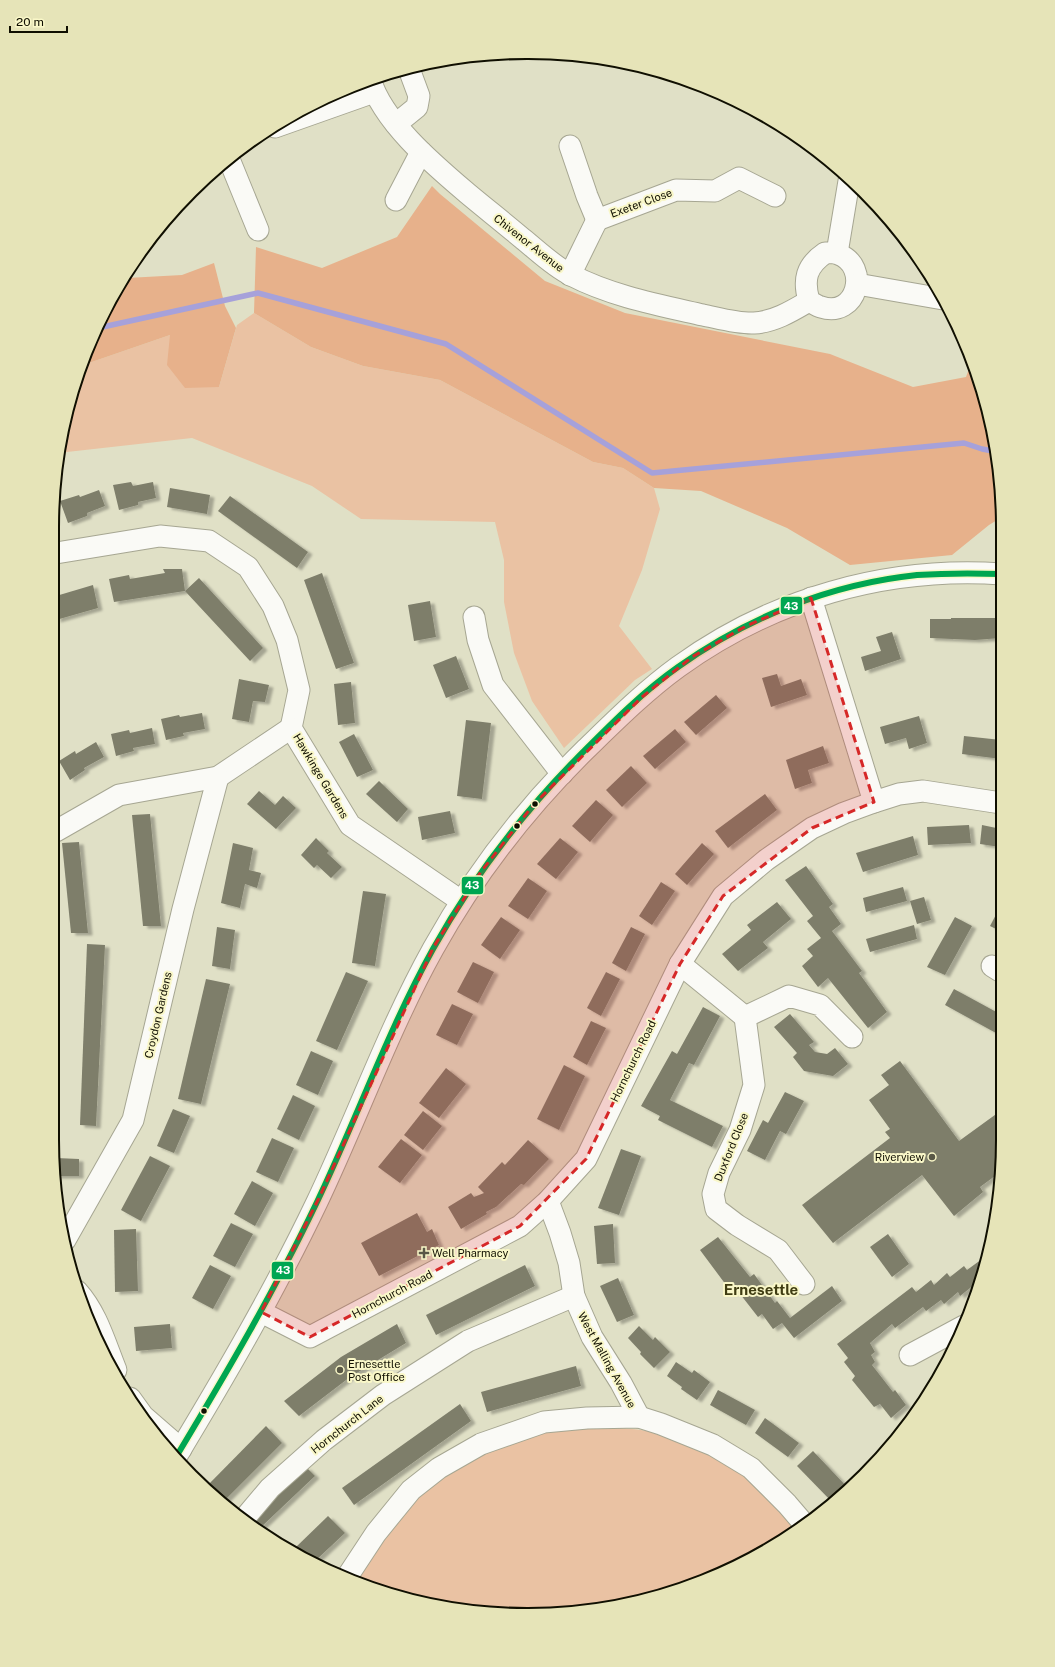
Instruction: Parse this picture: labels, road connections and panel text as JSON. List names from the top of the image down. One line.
{"streets":{"street":["Exeter Close","Chivenor Avenue","Hawkinge Gardens","Croydon Gardens","Hornchurch Road","Duxford Close","West Malling Avenue","Hornchurch Lane"]},"crossings":[["Exeter Close","Chivenor Avenue"],["Hornchurch Road","West Malling Avenue"],["West Malling Avenue","Hornchurch Lane"]],"districts":["Ernesettle"],"places":{"other":["Riverview","Ernesettle Post Office"],"health":["Well Pharmacy"]},"lines":["transit line 43"],"scale_bar":"20 m"}
